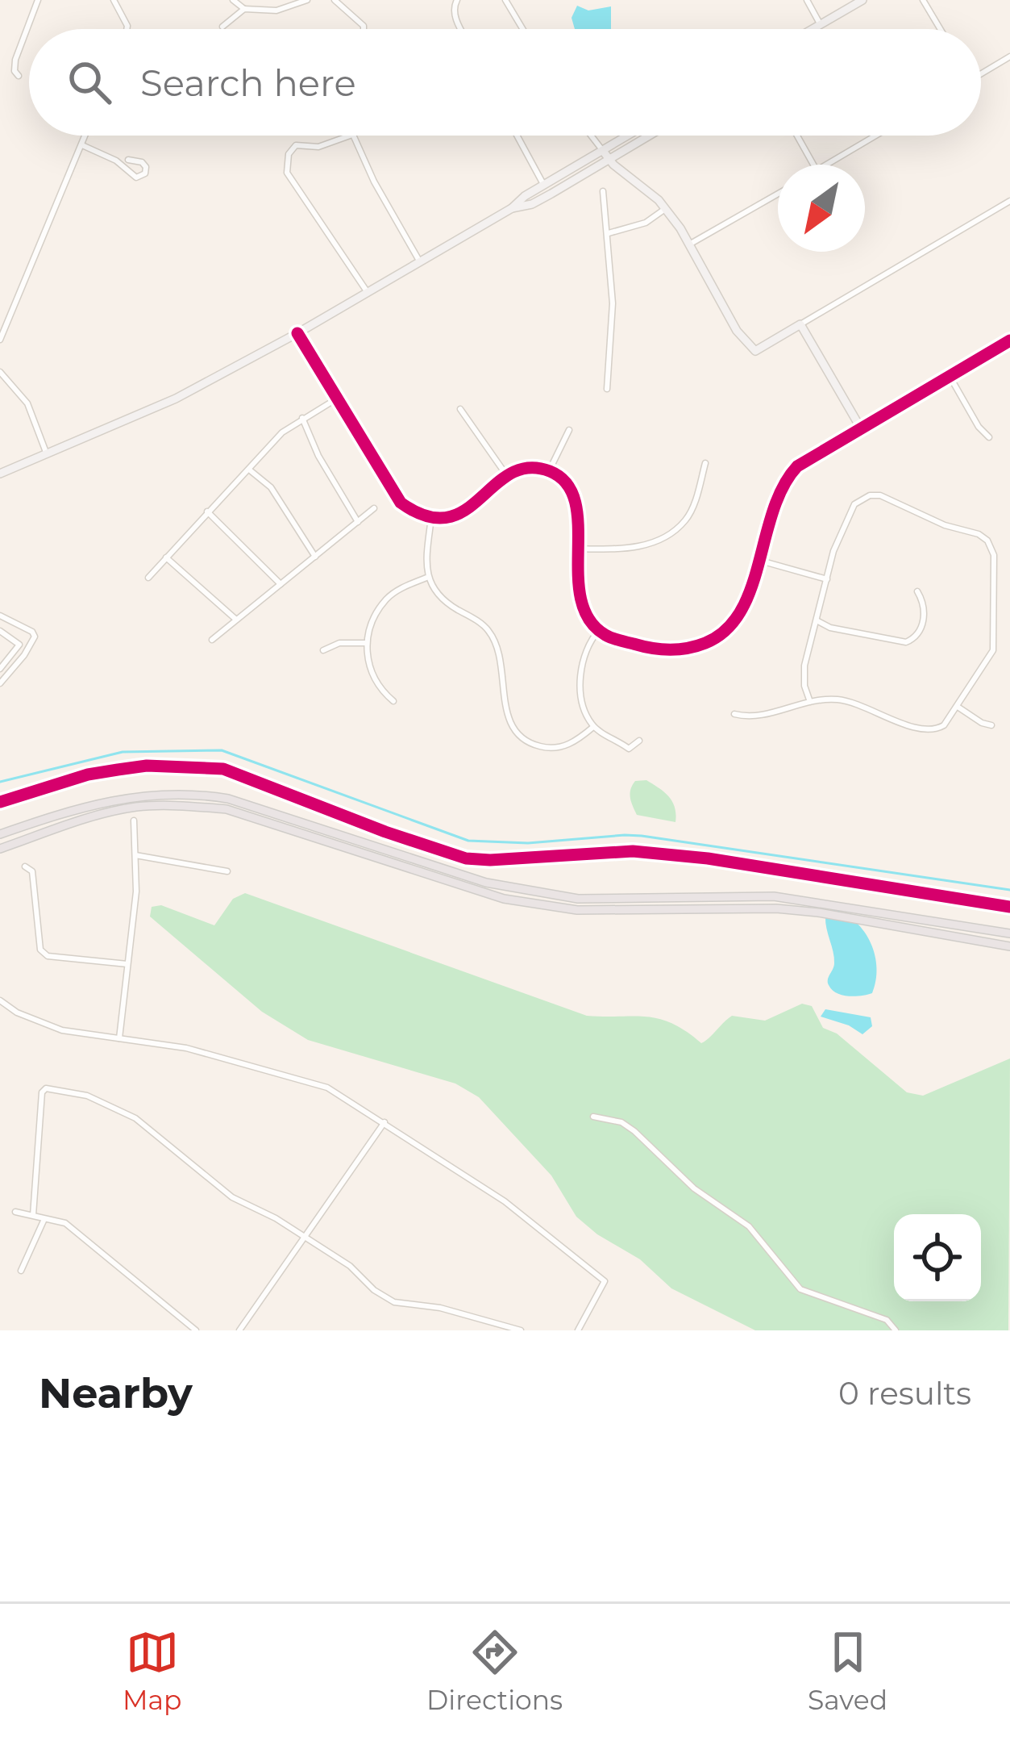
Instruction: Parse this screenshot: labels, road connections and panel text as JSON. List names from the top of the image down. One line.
{"north":"bottom left","page":{"search":"Search here","heading":["Nearby","0 results"],"nav":["Map","Directions","Saved"]}}
